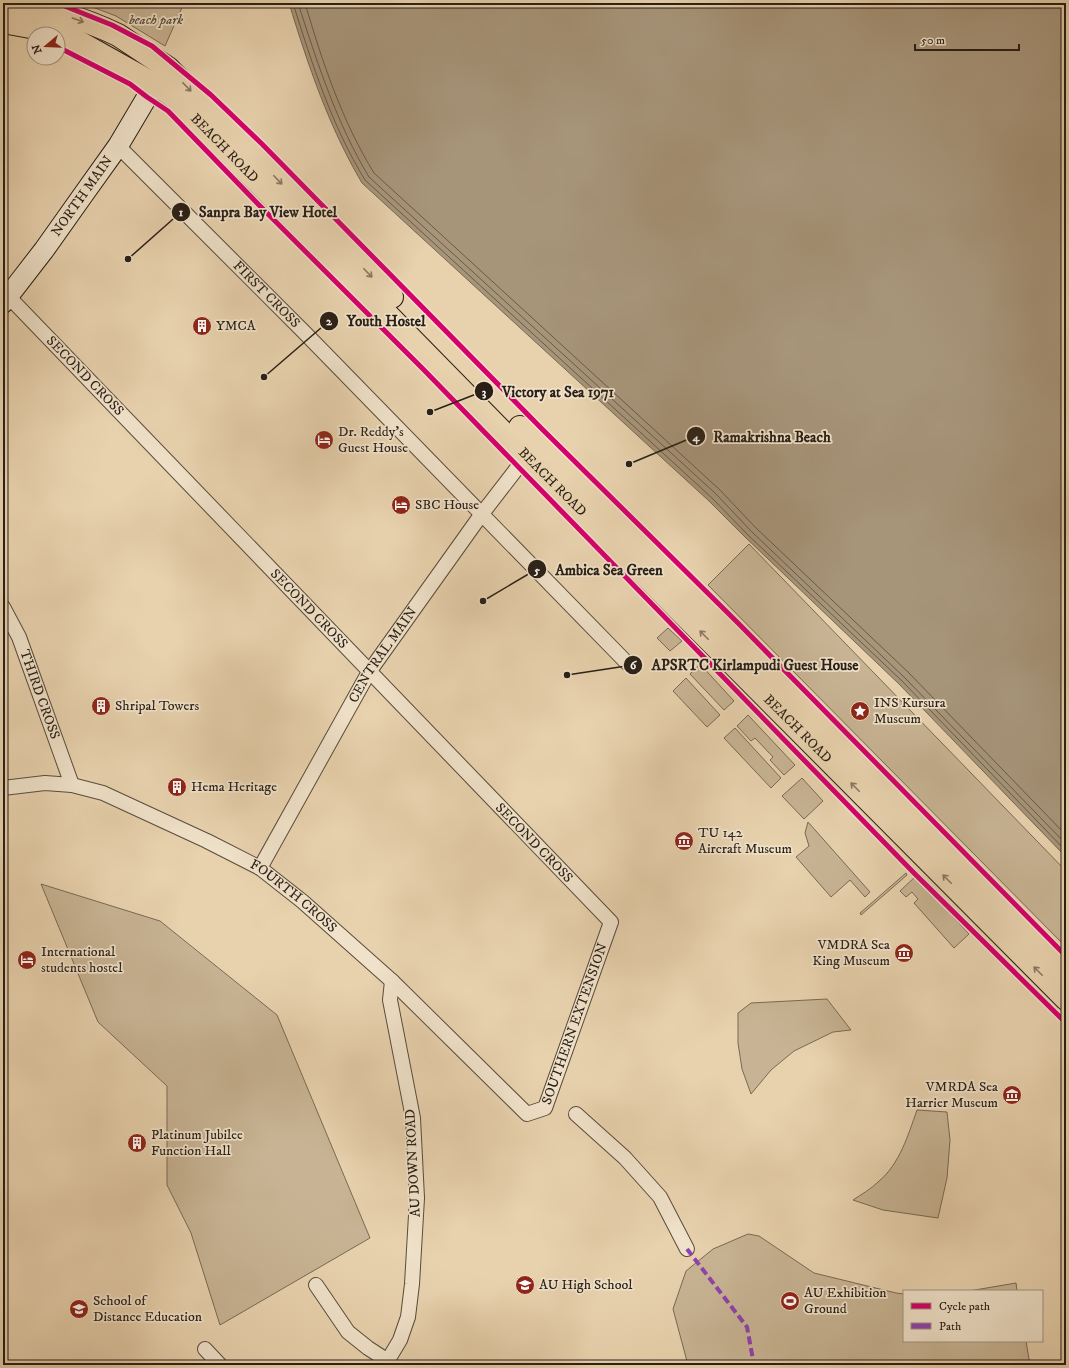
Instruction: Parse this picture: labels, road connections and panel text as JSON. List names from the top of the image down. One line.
{"streets":{"main road":["BEACH ROAD"],"street":["NORTH MAIN","FIRST CROSS","SECOND CROSS","CENTRAL MAIN","THIRD CROSS","FOURTH CROSS","SOUTHERN EXTENSION","AU DOWN ROAD"]},"crossings":[["BEACH ROAD","NORTH MAIN"],["BEACH ROAD","CENTRAL MAIN"],["NORTH MAIN","FIRST CROSS"],["NORTH MAIN","SECOND CROSS"],["FIRST CROSS","CENTRAL MAIN"],["SECOND CROSS","CENTRAL MAIN"],["SECOND CROSS","SOUTHERN EXTENSION"],["CENTRAL MAIN","FOURTH CROSS"],["THIRD CROSS","FOURTH CROSS"],["FOURTH CROSS","SOUTHERN EXTENSION"],["FOURTH CROSS","AU DOWN ROAD"]],"parks":["beach park"],"places":{"other":["Sanpra Bay View Hotel","Youth Hostel","Victory at Sea 1971","Ramakrishna Beach","Ambica Sea Green","APSRTC Kirlampudi Guest House"],"building":["YMCA","Shripal Towers","Hema Heritage","Platinum Jubilee Function Hall"],"hotel":["Dr. Reddy's Guest House","SBC House","International students hostel"],"place":["INS Kursura Museum"],"museum":["TU 142 Aircraft Museum","VMDRA Sea King Museum","VMRDA Sea Harrier Museum"],"school or university":["AU High School","School of Distance Education"],"sports":["AU Exhibition Ground"]},"legend":["Cycle path","Path"],"scale_bar":"50 m","north":"left"}
